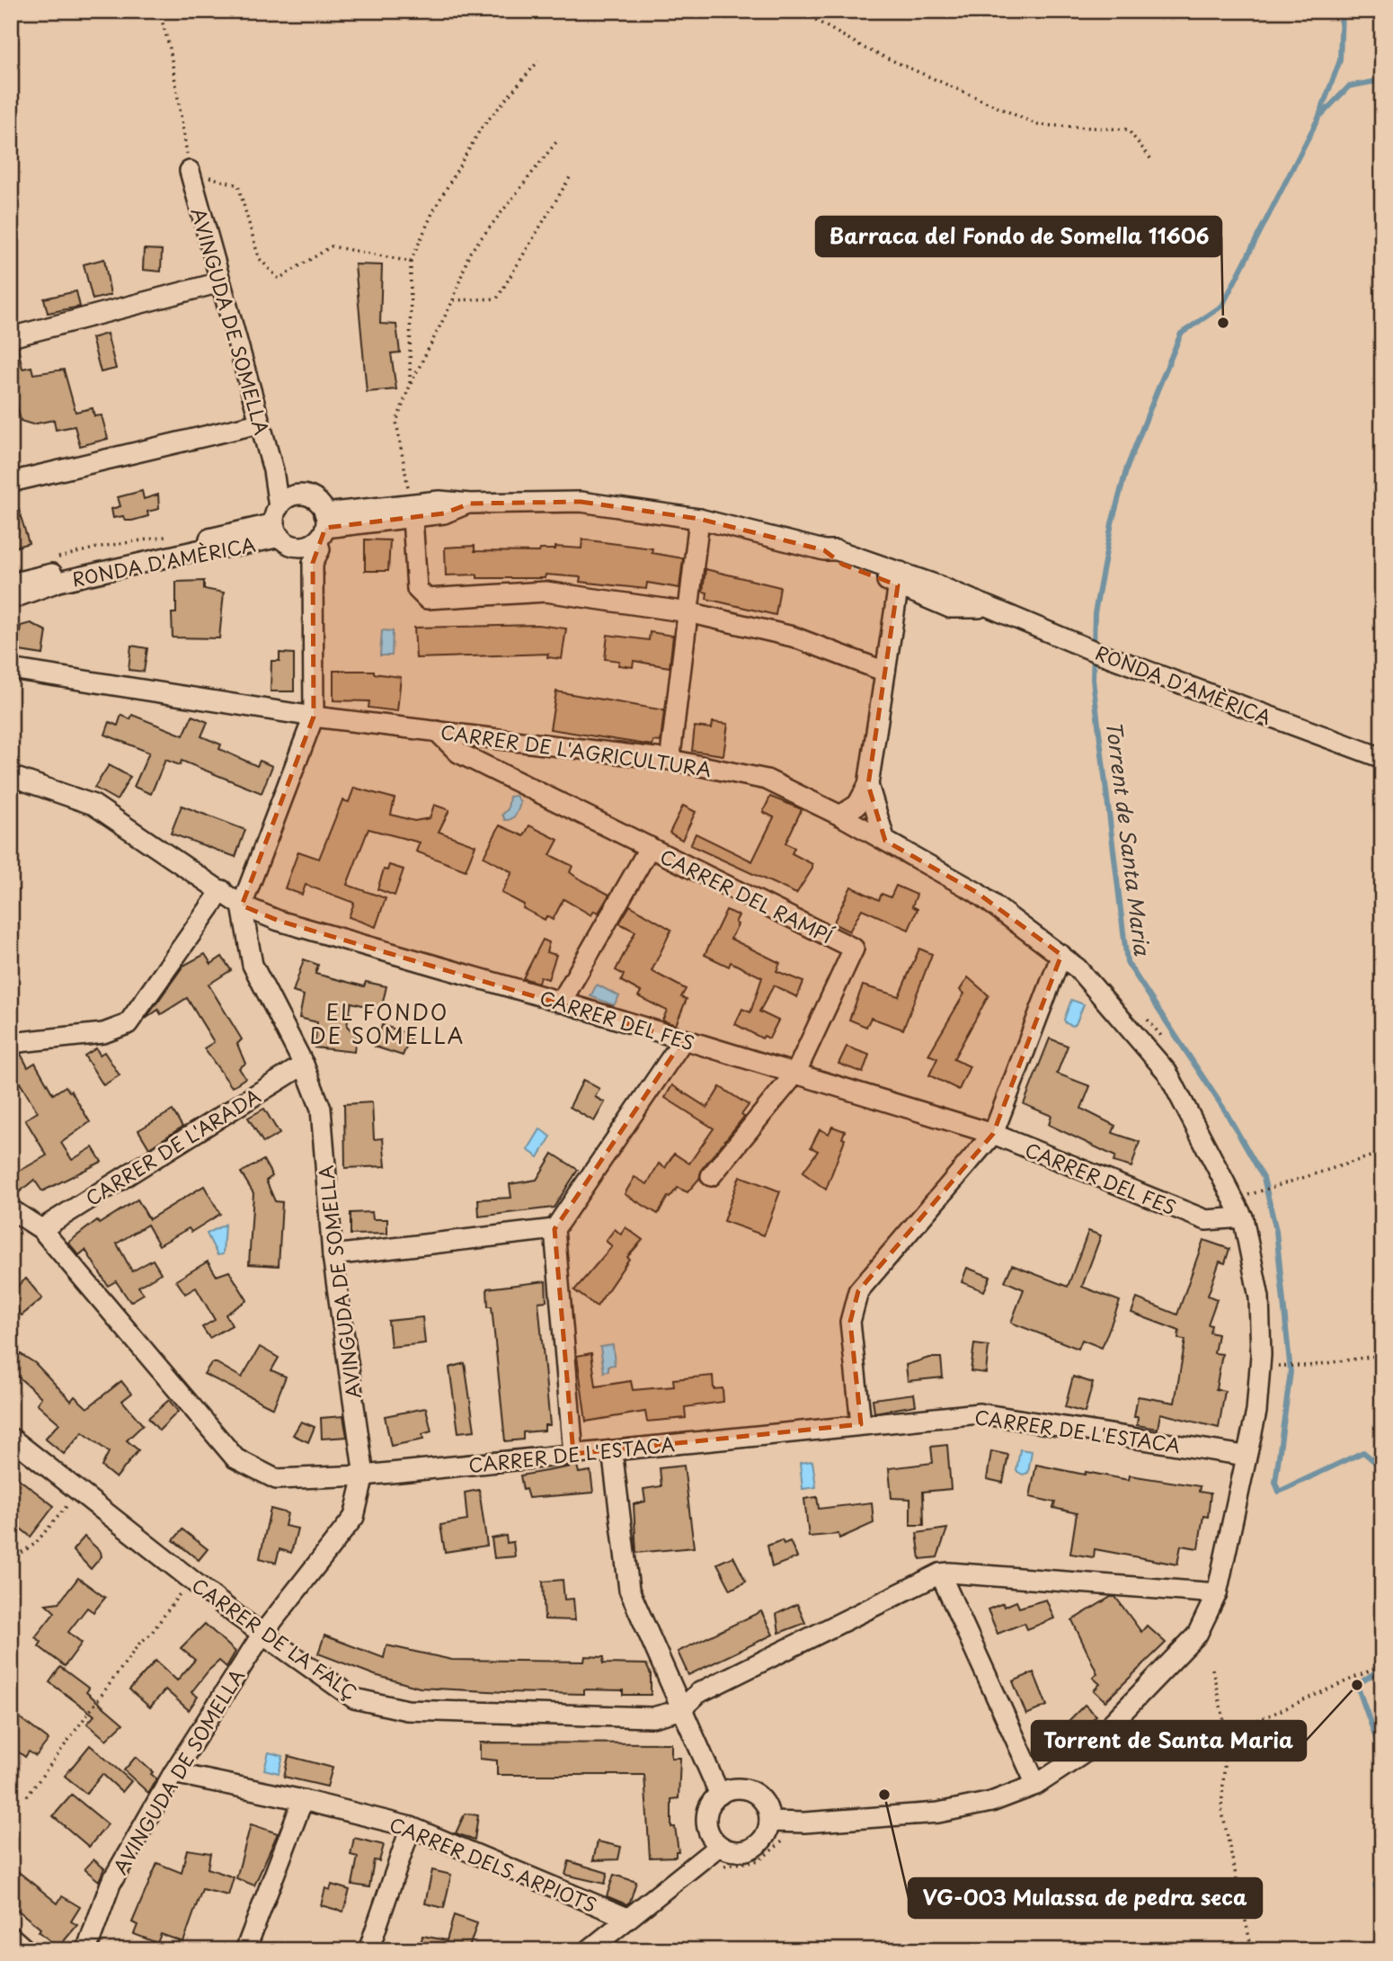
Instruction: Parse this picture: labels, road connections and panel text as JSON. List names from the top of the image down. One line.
{"streets":{"street":["AVINGUDA DE SOMELLA","RONDA D'AMÈRICA","CARRER DE L'AGRICULTURA","CARRER DEL RAMPÍ","CARRER DEL FES","CARRER DE L'ARADA","CARRER DE L'ESTACA","CARRER DE LA FALÇ","CARRER DELS ARPIOTS"]},"crossings":[["AVINGUDA DE SOMELLA","RONDA D'AMÈRICA"],["AVINGUDA DE SOMELLA","CARRER DEL FES"],["AVINGUDA DE SOMELLA","CARRER DE L'ARADA"],["AVINGUDA DE SOMELLA","CARRER DE L'ESTACA"],["AVINGUDA DE SOMELLA","CARRER DE LA FALÇ"],["AVINGUDA DE SOMELLA","CARRER DELS ARPIOTS"],["CARRER DE L'AGRICULTURA","CARRER DEL RAMPÍ"],["CARRER DE L'AGRICULTURA","CARRER DEL FES"],["CARRER DE L'AGRICULTURA","CARRER DE L'ESTACA"],["CARRER DEL RAMPÍ","CARRER DEL FES"],["CARRER DE L'ARADA","CARRER DE L'ESTACA"]],"districts":["EL FONDO DE SOMELLA"],"water":["Torrent de Santa Maria"],"places":["Barraca del Fondo de Somella 11606","Torrent de Santa Maria","VG-003 Mulassa de pedra seca"]}
